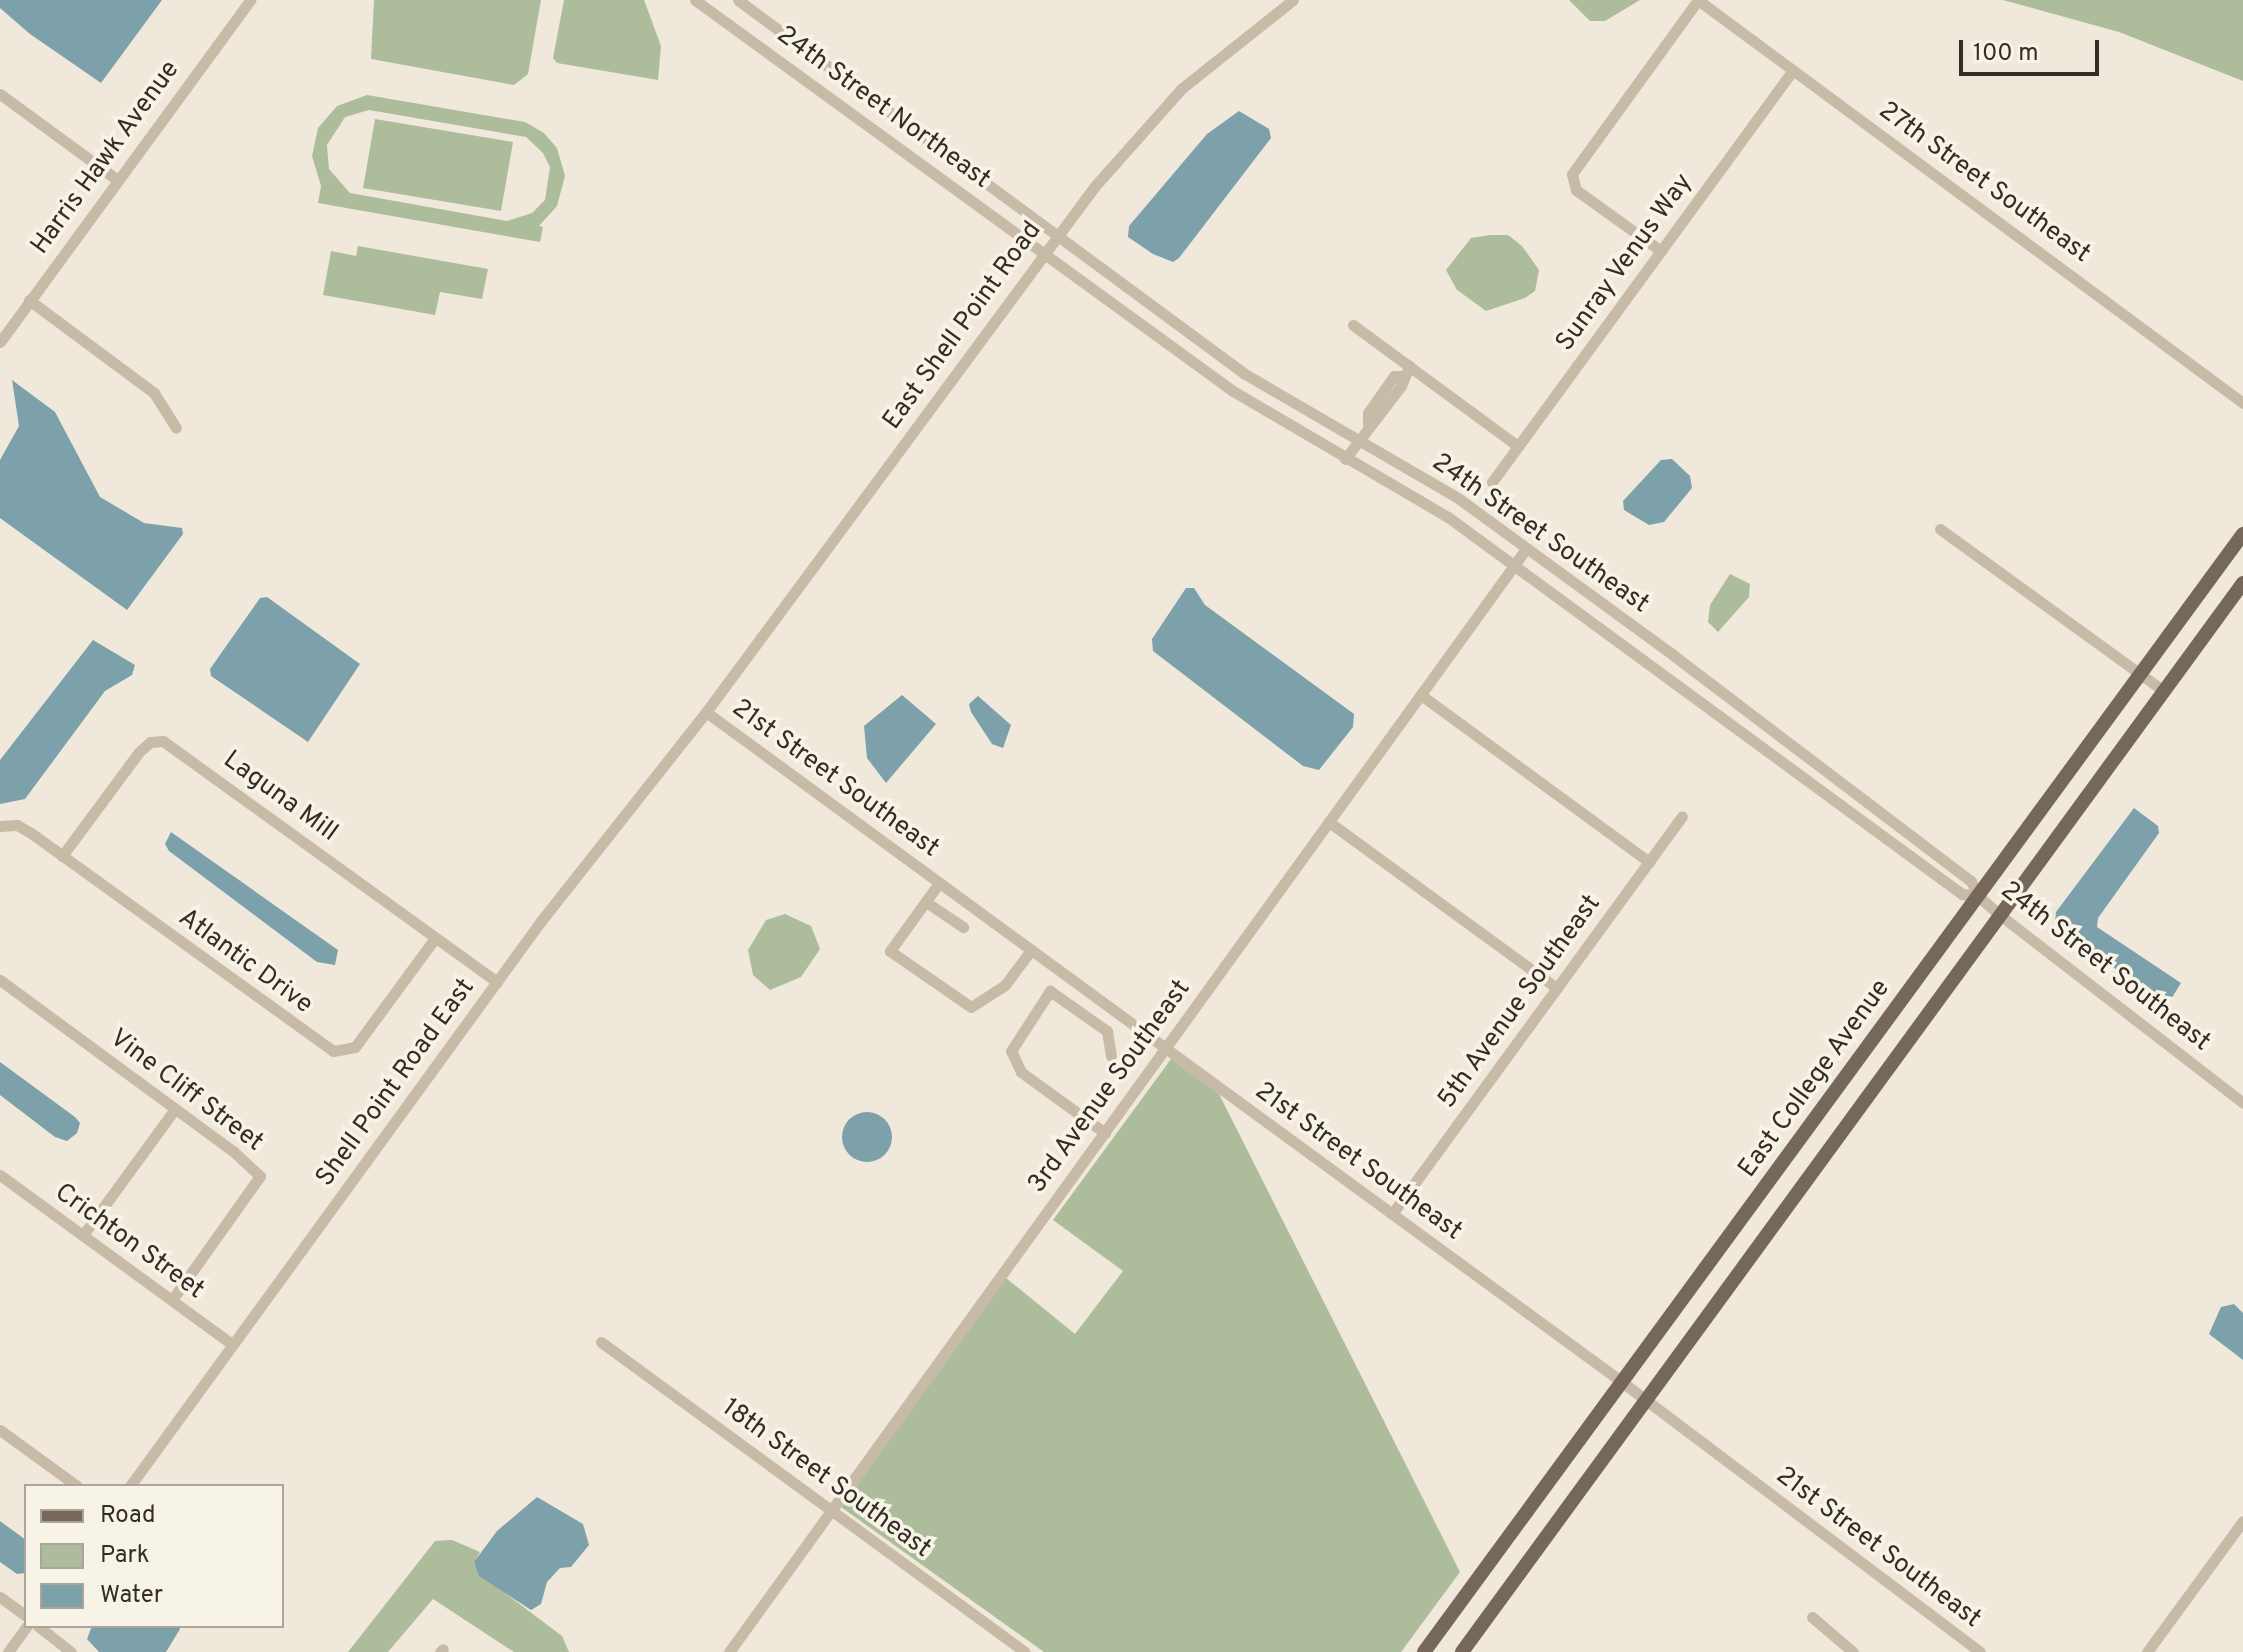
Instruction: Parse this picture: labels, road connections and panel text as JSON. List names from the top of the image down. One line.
{"streets":{"main road":["East College Avenue"],"street":["24th Street Northeast","Harris Hawk Avenue","27th Street Southeast","Sunray Venus Way","East Shell Point Road","24th Street Southeast","21st Street Southeast","Laguna Mill","Atlantic Drive","5th Avenue Southeast","Shell Point Road East","3rd Avenue Southeast","Vine Cliff Street","Crichton Street","18th Street Southeast"]},"crossings":[["24th Street Northeast","East Shell Point Road"],["24th Street Northeast","24th Street Southeast"],["27th Street Southeast","Sunray Venus Way"],["East Shell Point Road","24th Street Southeast"],["East Shell Point Road","21st Street Southeast"],["East Shell Point Road","Shell Point Road East"],["24th Street Southeast","East College Avenue"],["24th Street Southeast","3rd Avenue Southeast"],["21st Street Southeast","5th Avenue Southeast"],["21st Street Southeast","East College Avenue"],["21st Street Southeast","Shell Point Road East"],["21st Street Southeast","3rd Avenue Southeast"],["Laguna Mill","Atlantic Drive"],["Laguna Mill","Shell Point Road East"],["Shell Point Road East","Crichton Street"],["3rd Avenue Southeast","18th Street Southeast"],["Vine Cliff Street","Crichton Street"]],"legend":["Road","Park","Water"],"scale_bar":"100 m"}
